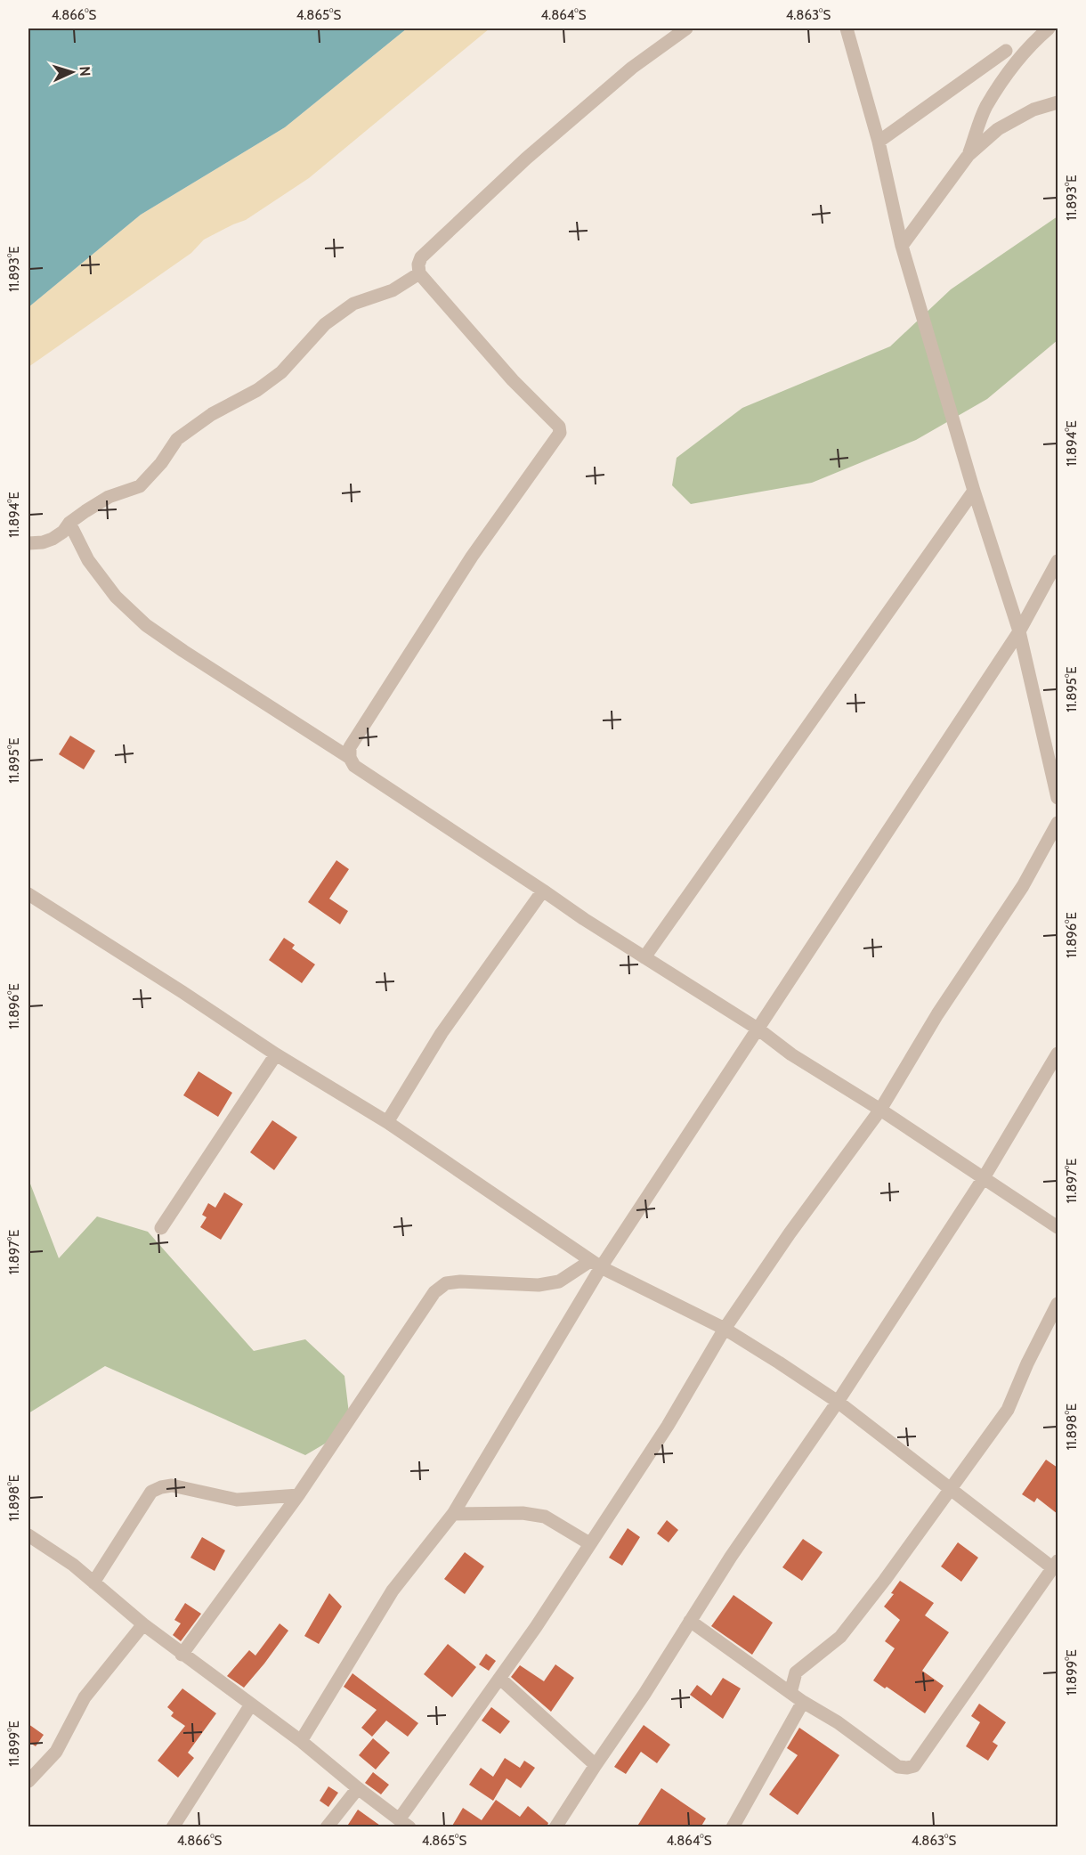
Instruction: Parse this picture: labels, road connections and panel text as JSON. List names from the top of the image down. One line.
{"north":"right","coordinates":["4.866°S","4.865°S","4.864°S","4.863°S","11.893°E","11.894°E","11.895°E","11.896°E","11.897°E","11.898°E","11.899°E"]}
